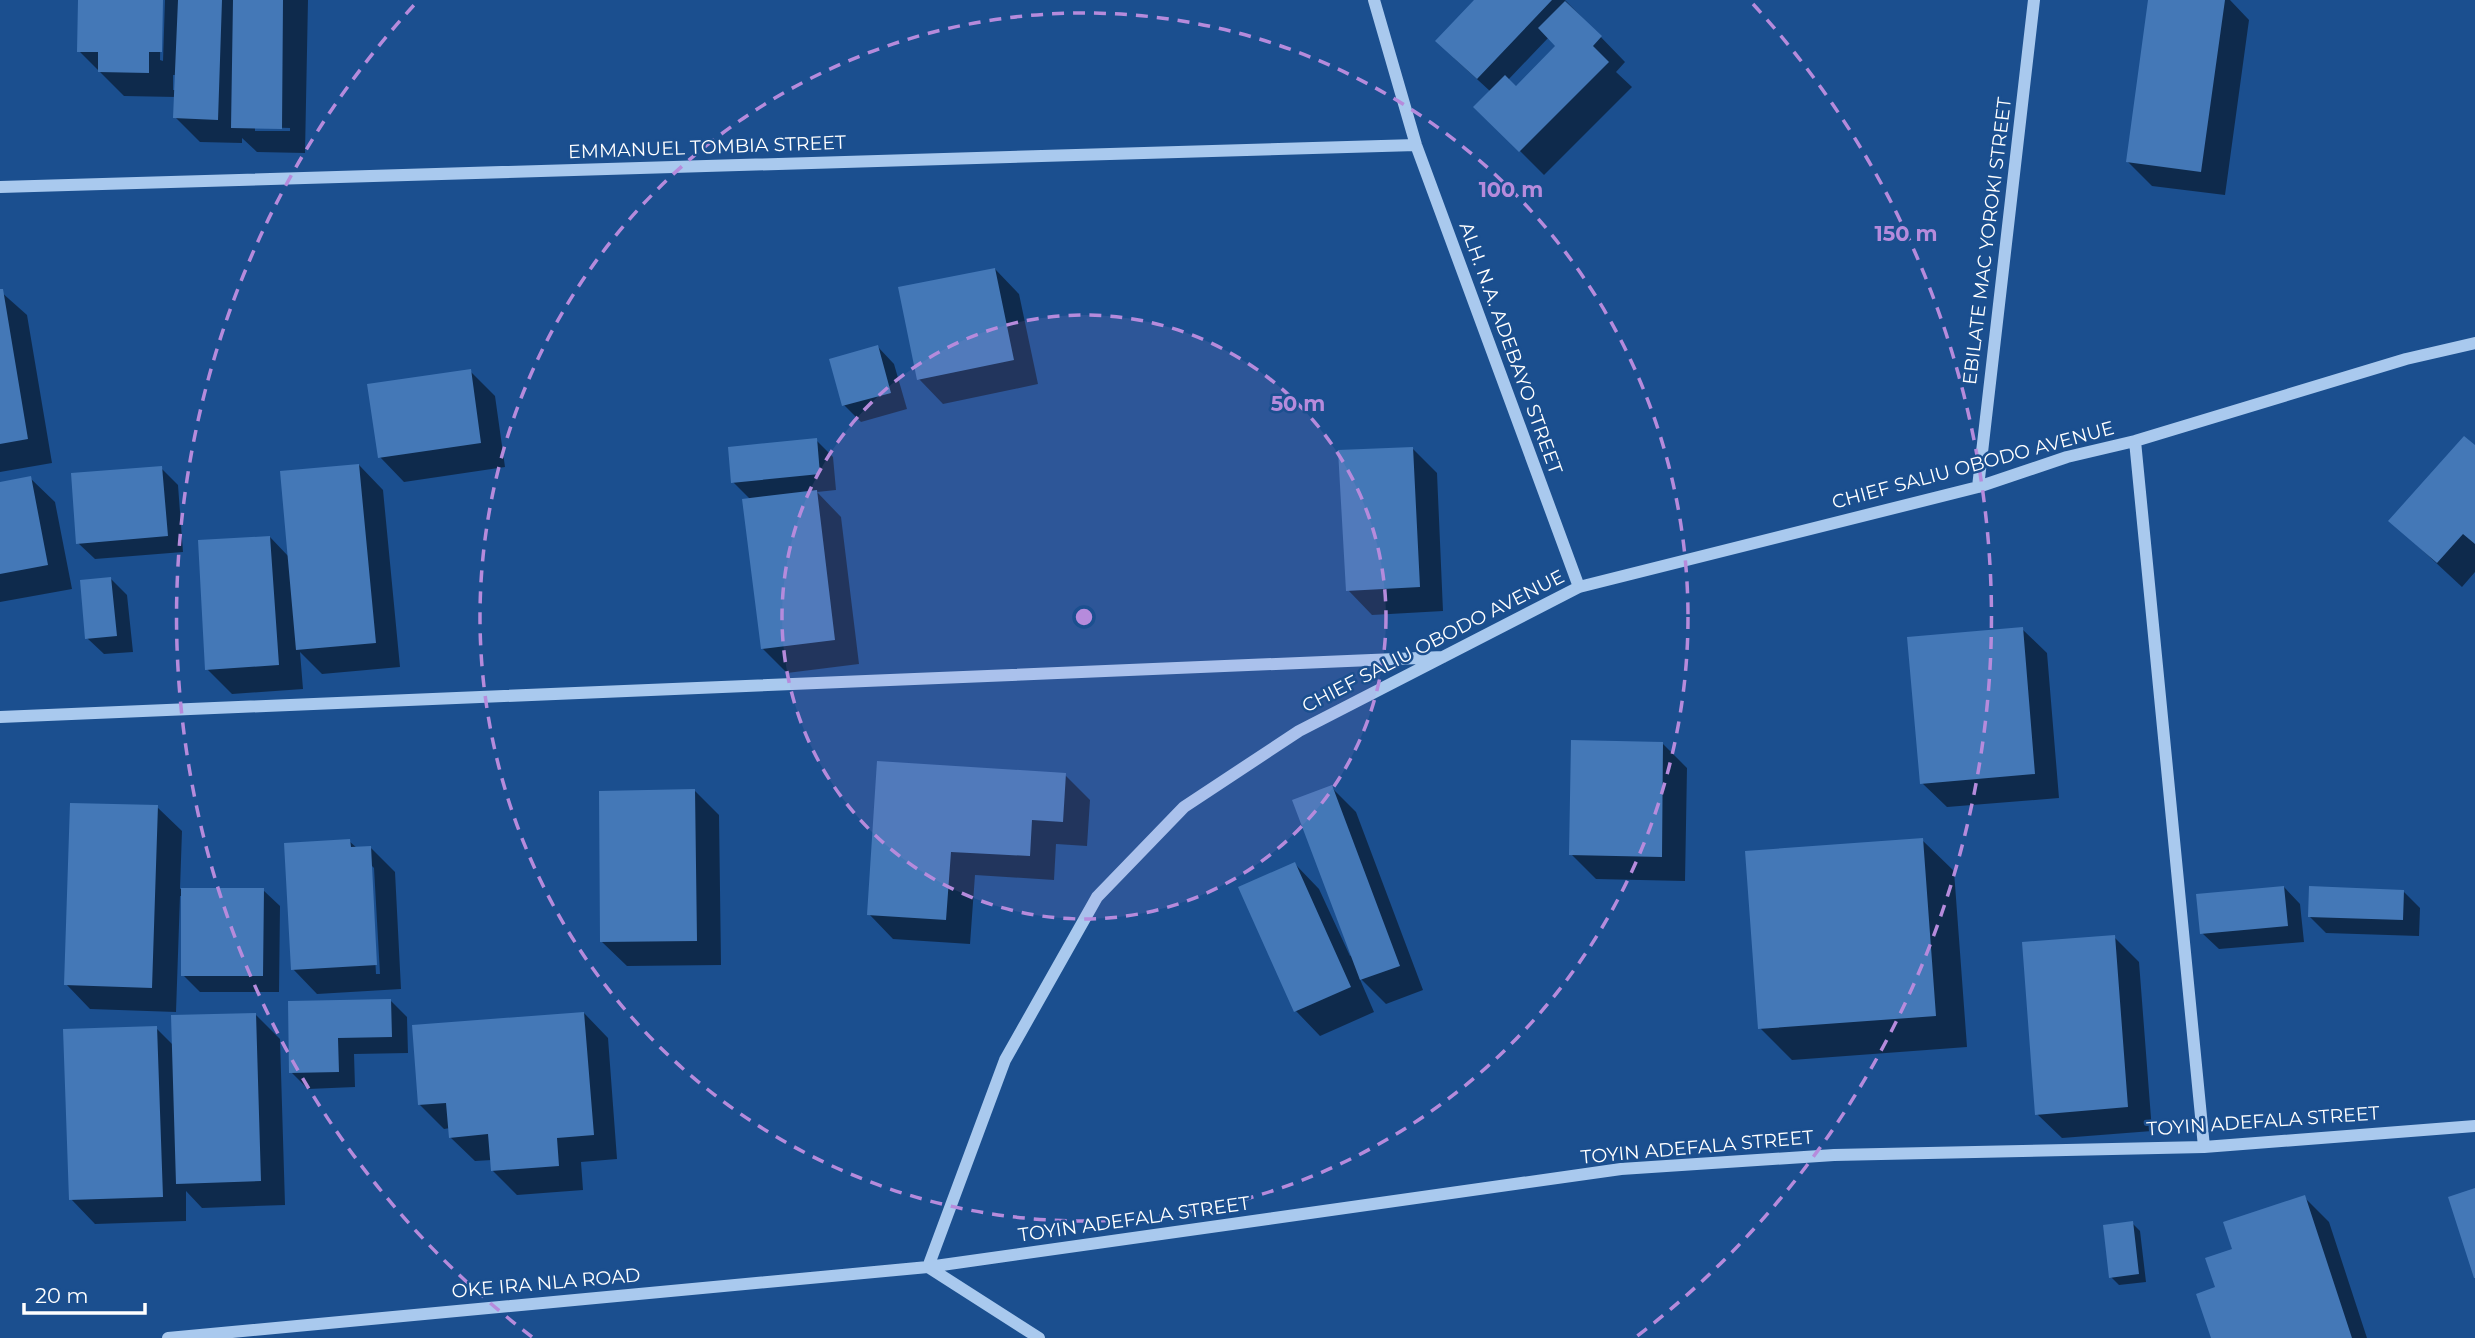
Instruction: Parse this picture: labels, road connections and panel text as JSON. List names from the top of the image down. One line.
{"streets":{"street":["EMMANUEL TOMBIA STREET","EBILATE MAC YOROKI STREET","ALH. N.A. ADEBAYO STREET","CHIEF SALIU OBODO AVENUE","TOYIN ADEFALA STREET","OKE IRA NLA ROAD"]},"crossings":[["EMMANUEL TOMBIA STREET","ALH. N.A. ADEBAYO STREET"],["EBILATE MAC YOROKI STREET","CHIEF SALIU OBODO AVENUE"],["ALH. N.A. ADEBAYO STREET","CHIEF SALIU OBODO AVENUE"],["CHIEF SALIU OBODO AVENUE","TOYIN ADEFALA STREET"],["CHIEF SALIU OBODO AVENUE","OKE IRA NLA ROAD"],["TOYIN ADEFALA STREET","OKE IRA NLA ROAD"]],"scale_bar":"20 m","rings":["100 m","150 m","50 m"]}
